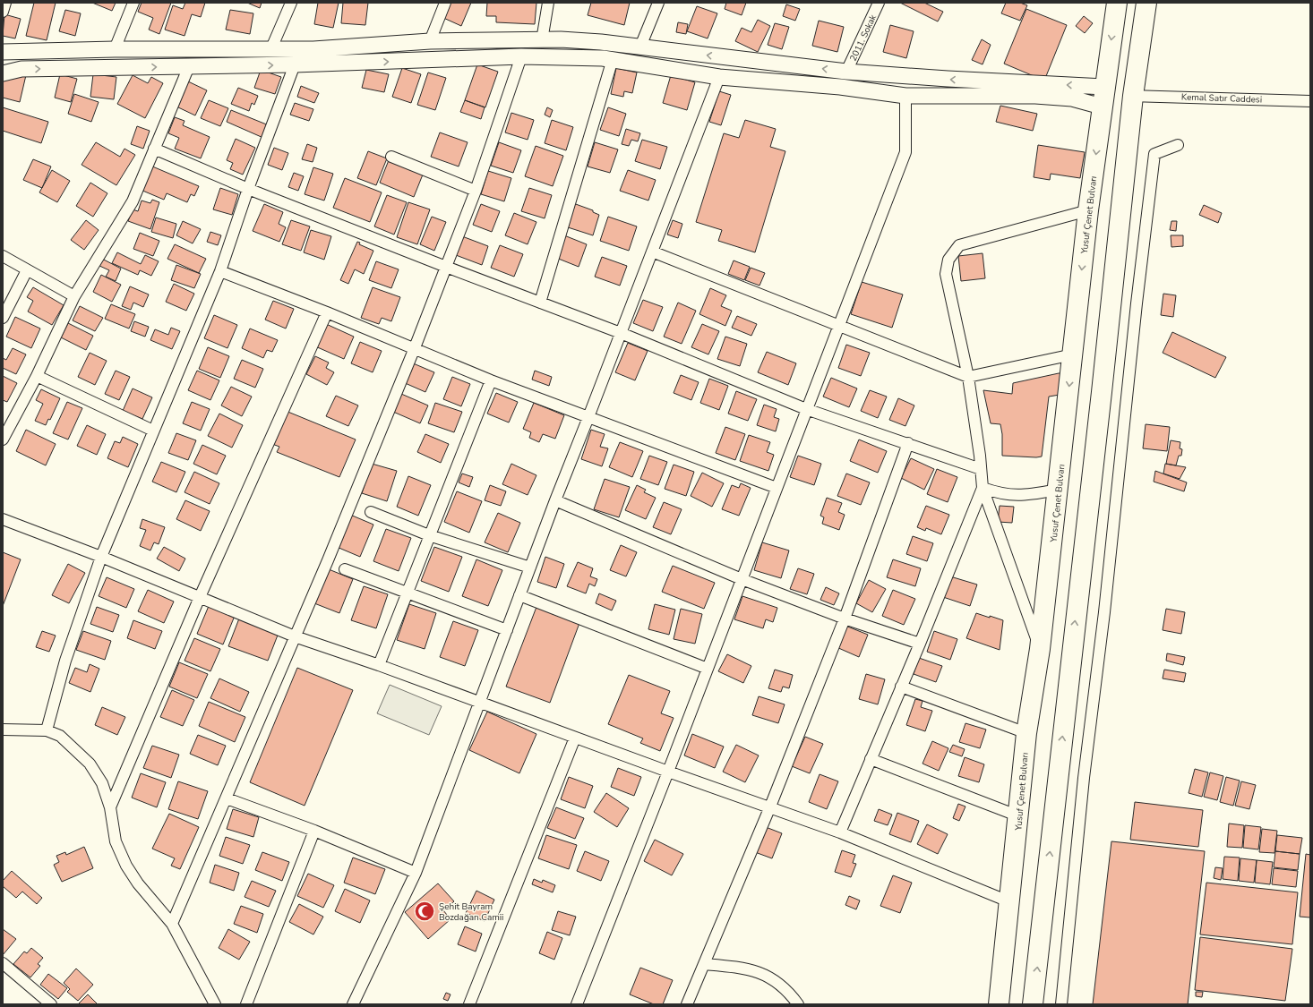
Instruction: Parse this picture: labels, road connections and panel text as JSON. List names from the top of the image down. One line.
{"streets":{"highway":["Yusuf Çenet Bulvarı"],"street":["2011. Sokak","Kemal Satır Caddesi"]},"places":{"mosque":["Şehit Bayram Bozdağan Camii"]}}
